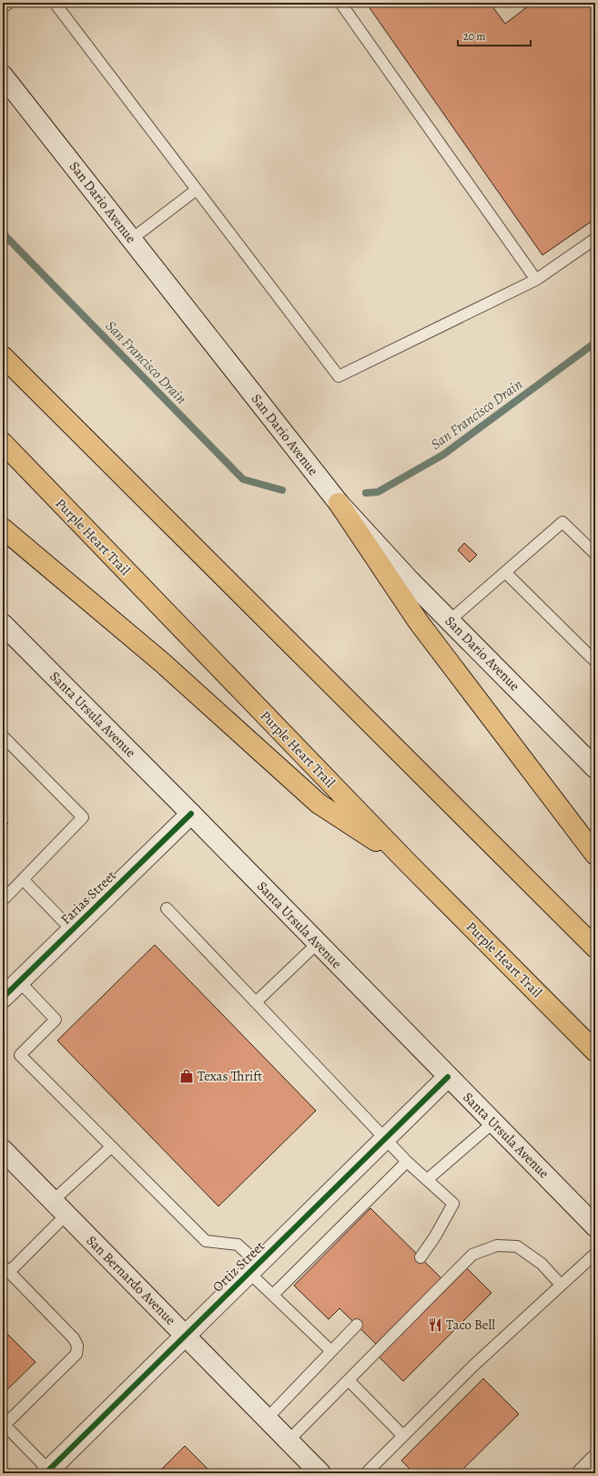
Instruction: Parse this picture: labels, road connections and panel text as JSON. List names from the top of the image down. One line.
{"streets":{"highway":["Purple Heart Trail"],"main road":["San Dario Avenue","Santa Ursula Avenue","Farias Street","Ortiz Street","San Bernardo Avenue"]},"crossings":[["Santa Ursula Avenue","Farias Street"],["Santa Ursula Avenue","Ortiz Street"],["Ortiz Street","San Bernardo Avenue"]],"water":["San Francisco Drain"],"places":{"shop":["Texas Thrift"],"restaurant":["Taco Bell"]},"scale_bar":"20 m"}
